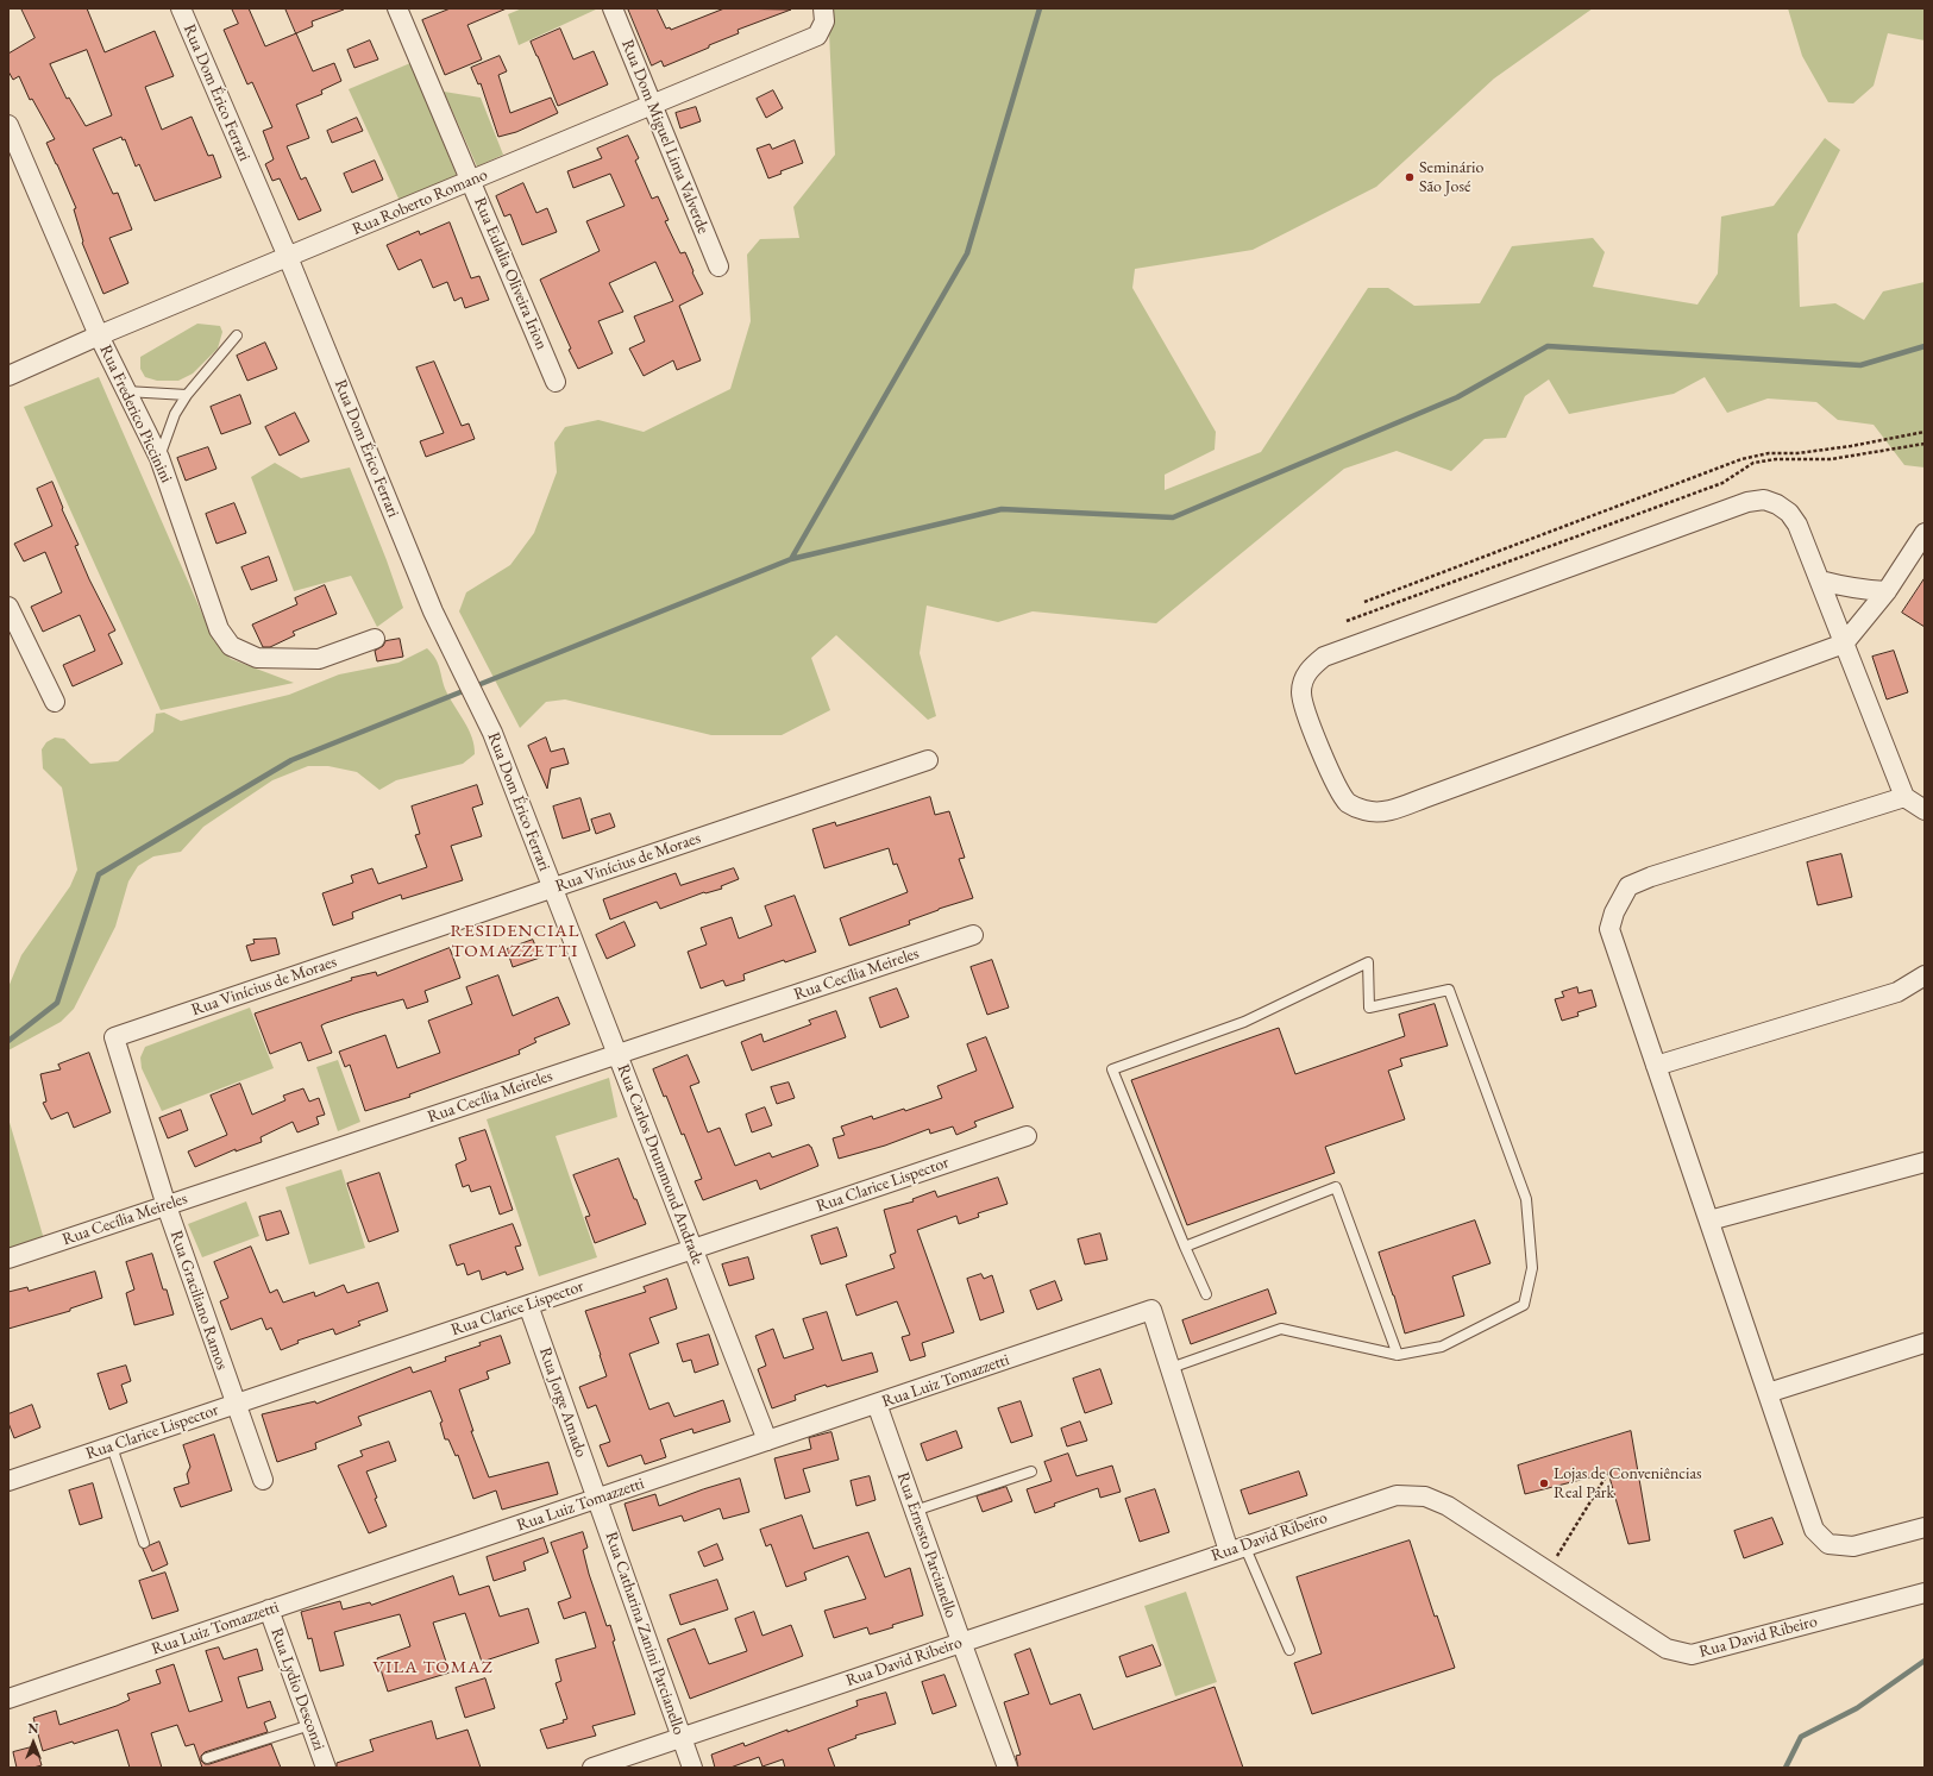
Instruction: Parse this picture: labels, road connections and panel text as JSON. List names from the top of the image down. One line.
{"streets":{"street":["Rua Dom Érico Ferrari","Rua Dom Miguel Lima Valverde","Rua Roberto Romano","Rua Eulalia Oliveira Irion","Rua Frederico Piccinini","Rua Vinícius de Moraes","Rua Cecília Meireles","Rua Carlos Drummond Andrade","Rua Clarice Lispector","Rua Graciliano Ramos","Rua Luiz Tomazzetti","Rua Jorge Amado","Rua David Ribeiro","Rua Ernesto Parcianello","Rua Catharina Zanini Parcianello","Rua Lydio Desconzi"]},"crossings":[["Rua Dom Érico Ferrari","Rua Roberto Romano"],["Rua Dom Érico Ferrari","Rua Vinícius de Moraes"],["Rua Dom Érico Ferrari","Rua Carlos Drummond Andrade"],["Rua Dom Miguel Lima Valverde","Rua Roberto Romano"],["Rua Roberto Romano","Rua Eulalia Oliveira Irion"],["Rua Roberto Romano","Rua Frederico Piccinini"],["Rua Vinícius de Moraes","Rua Carlos Drummond Andrade"],["Rua Vinícius de Moraes","Rua Graciliano Ramos"],["Rua Cecília Meireles","Rua Carlos Drummond Andrade"],["Rua Cecília Meireles","Rua Graciliano Ramos"],["Rua Carlos Drummond Andrade","Rua Clarice Lispector"],["Rua Carlos Drummond Andrade","Rua Luiz Tomazzetti"],["Rua Clarice Lispector","Rua Graciliano Ramos"],["Rua Clarice Lispector","Rua Jorge Amado"],["Rua Luiz Tomazzetti","Rua Jorge Amado"],["Rua Luiz Tomazzetti","Rua Ernesto Parcianello"],["Rua Luiz Tomazzetti","Rua Catharina Zanini Parcianello"],["Rua Luiz Tomazzetti","Rua Lydio Desconzi"],["Rua Jorge Amado","Rua Catharina Zanini Parcianello"],["Rua David Ribeiro","Rua Ernesto Parcianello"],["Rua David Ribeiro","Rua Catharina Zanini Parcianello"]],"districts":["RESIDENCIAL TOMAZZETTI","VILA TOMAZ"],"places":["Seminário São José","Lojas de Conveniências Real Park"],"north":"top"}
